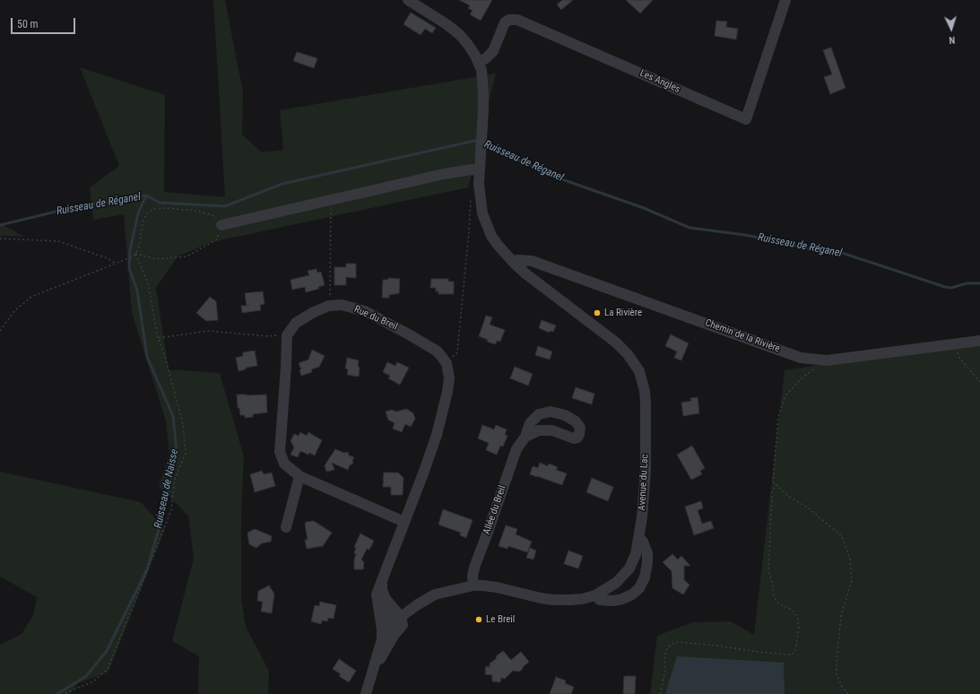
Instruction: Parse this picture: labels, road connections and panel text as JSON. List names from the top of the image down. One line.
{"streets":{"street":["Les Angles","Rue du Breil","Chemin de la Rivière","Avenue du Lac","Allée du Breil"]},"crossings":[["Les Angles","Avenue du Lac"],["Chemin de la Rivière","Avenue du Lac"],["Avenue du Lac","Allée du Breil"]],"water":["Ruisseau de Réganel","Ruisseau de Naisse"],"places":["La Rivière","Le Breil"],"scale_bar":"50 m","north":"bottom"}
